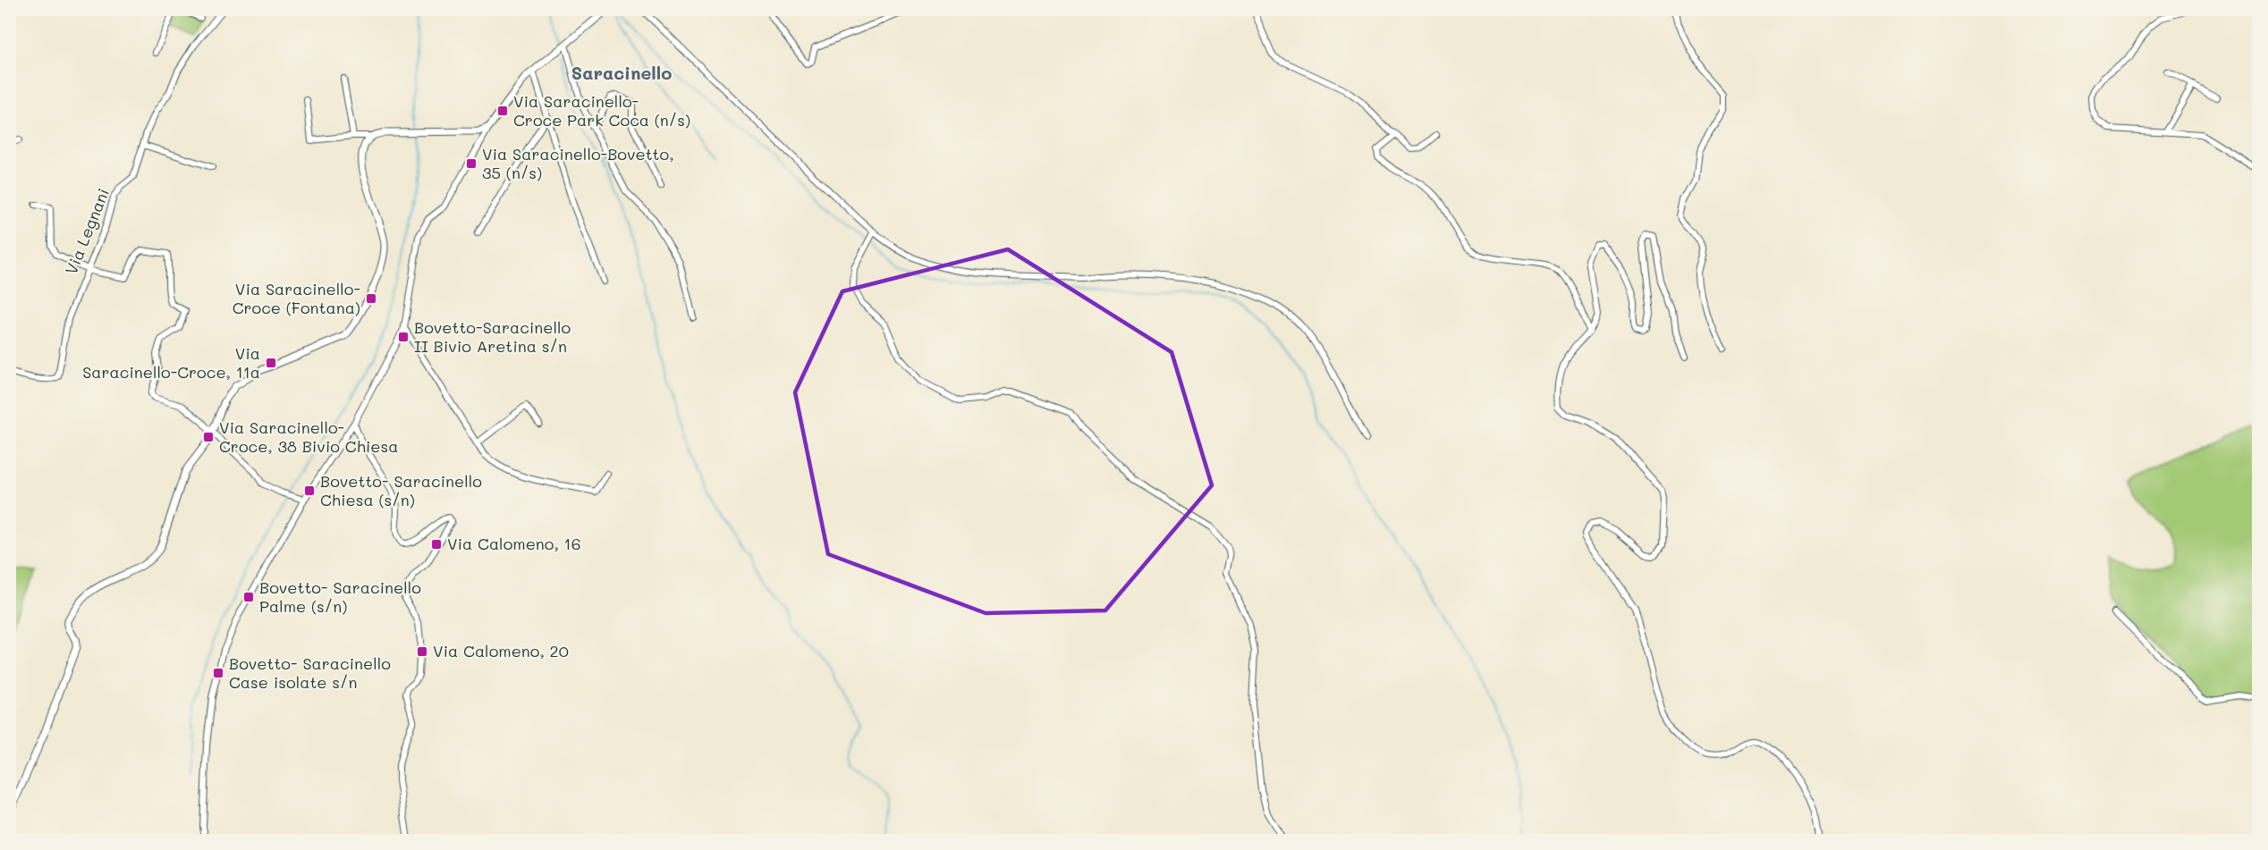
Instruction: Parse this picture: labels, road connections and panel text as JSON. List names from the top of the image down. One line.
{"streets":{"street":["Via Legnani"]},"districts":["Saracinello"],"places":{"transit":["Via Saracinello- Croce Park Coca (n/s)","Via Saracinello-Bovetto, 35 (n/s)","Via Saracinello- Croce (Fontana)","Bovetto-Saracinello II Bivio Aretina s/n","Via Saracinello-Croce, 11a","Via Saracinello- Croce, 38 Bivio Chiesa","Bovetto- Saracinello Chiesa (s/n)","Via Calomeno, 16","Bovetto- Saracinello Palme (s/n)","Via Calomeno, 20","Bovetto- Saracinello Case isolate s/n"]}}
